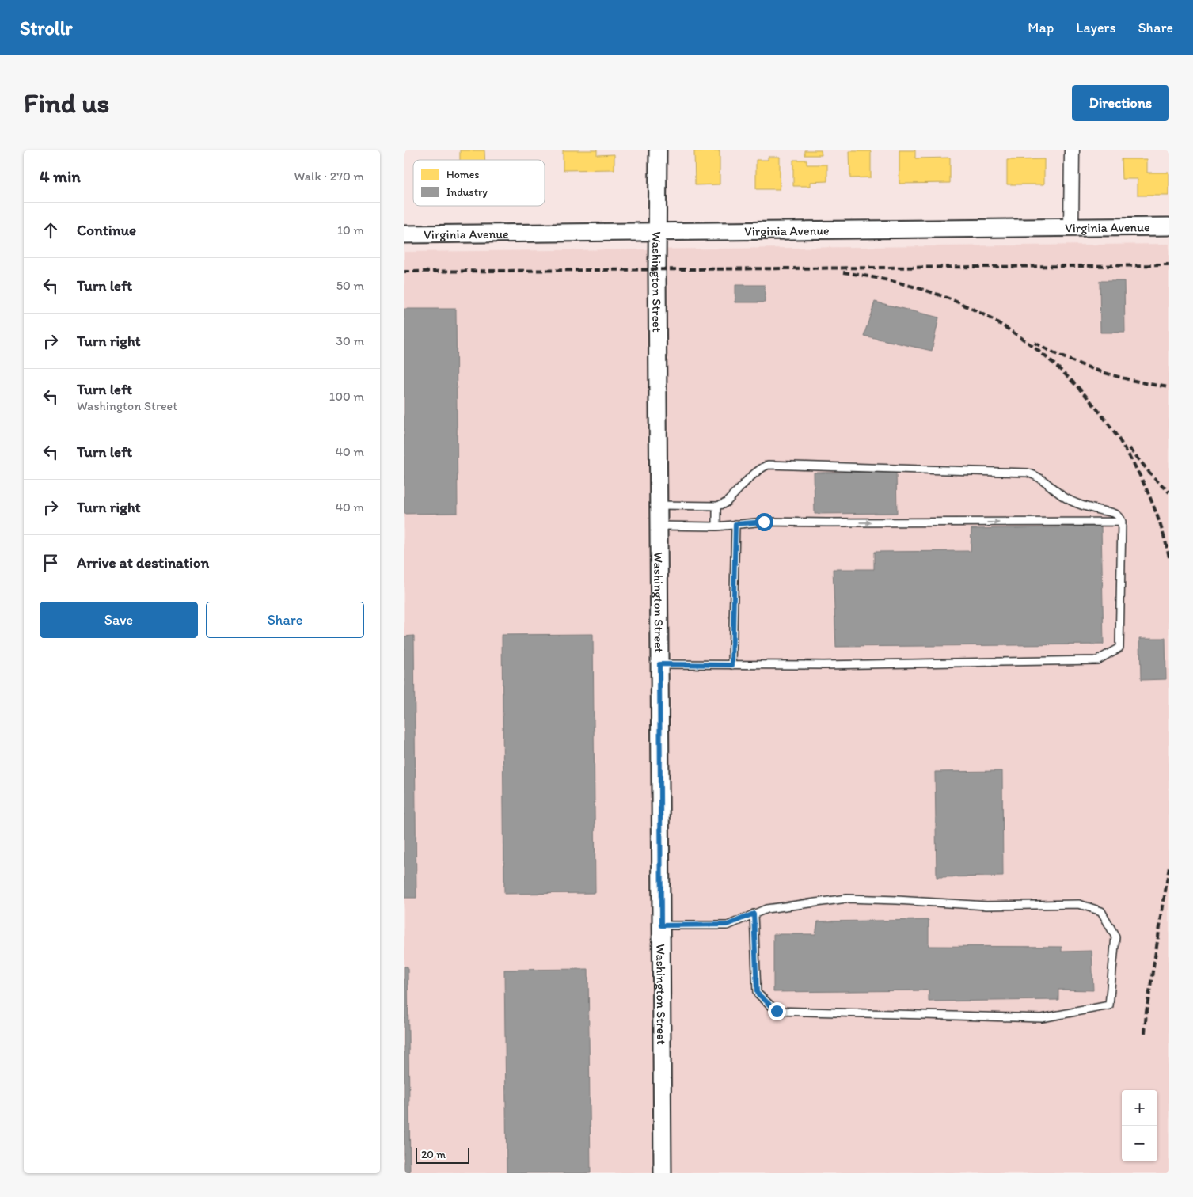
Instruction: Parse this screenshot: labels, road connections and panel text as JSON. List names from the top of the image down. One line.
{"streets":{"street":["Virginia Avenue","Washington Street"]},"crossings":[["Virginia Avenue","Washington Street"]],"legend":["Homes","Industry"],"scale_bar":"20 m","page":{"header":"Strollr","nav":["Map","Layers","Share"],"buttons":["Directions",["Save","Share"]],"title":"Find us","heading":["4 min","Walk · 270 m"],"list":[["Continue","10 m"],["Turn left","50 m"],["Turn right","30 m"],["Turn left","Washington Street","100 m"],["Turn left","40 m"],["Turn right","40 m"],"Arrive at destination"],"map_buttons":["+","−"],"scale":"20 m"}}
